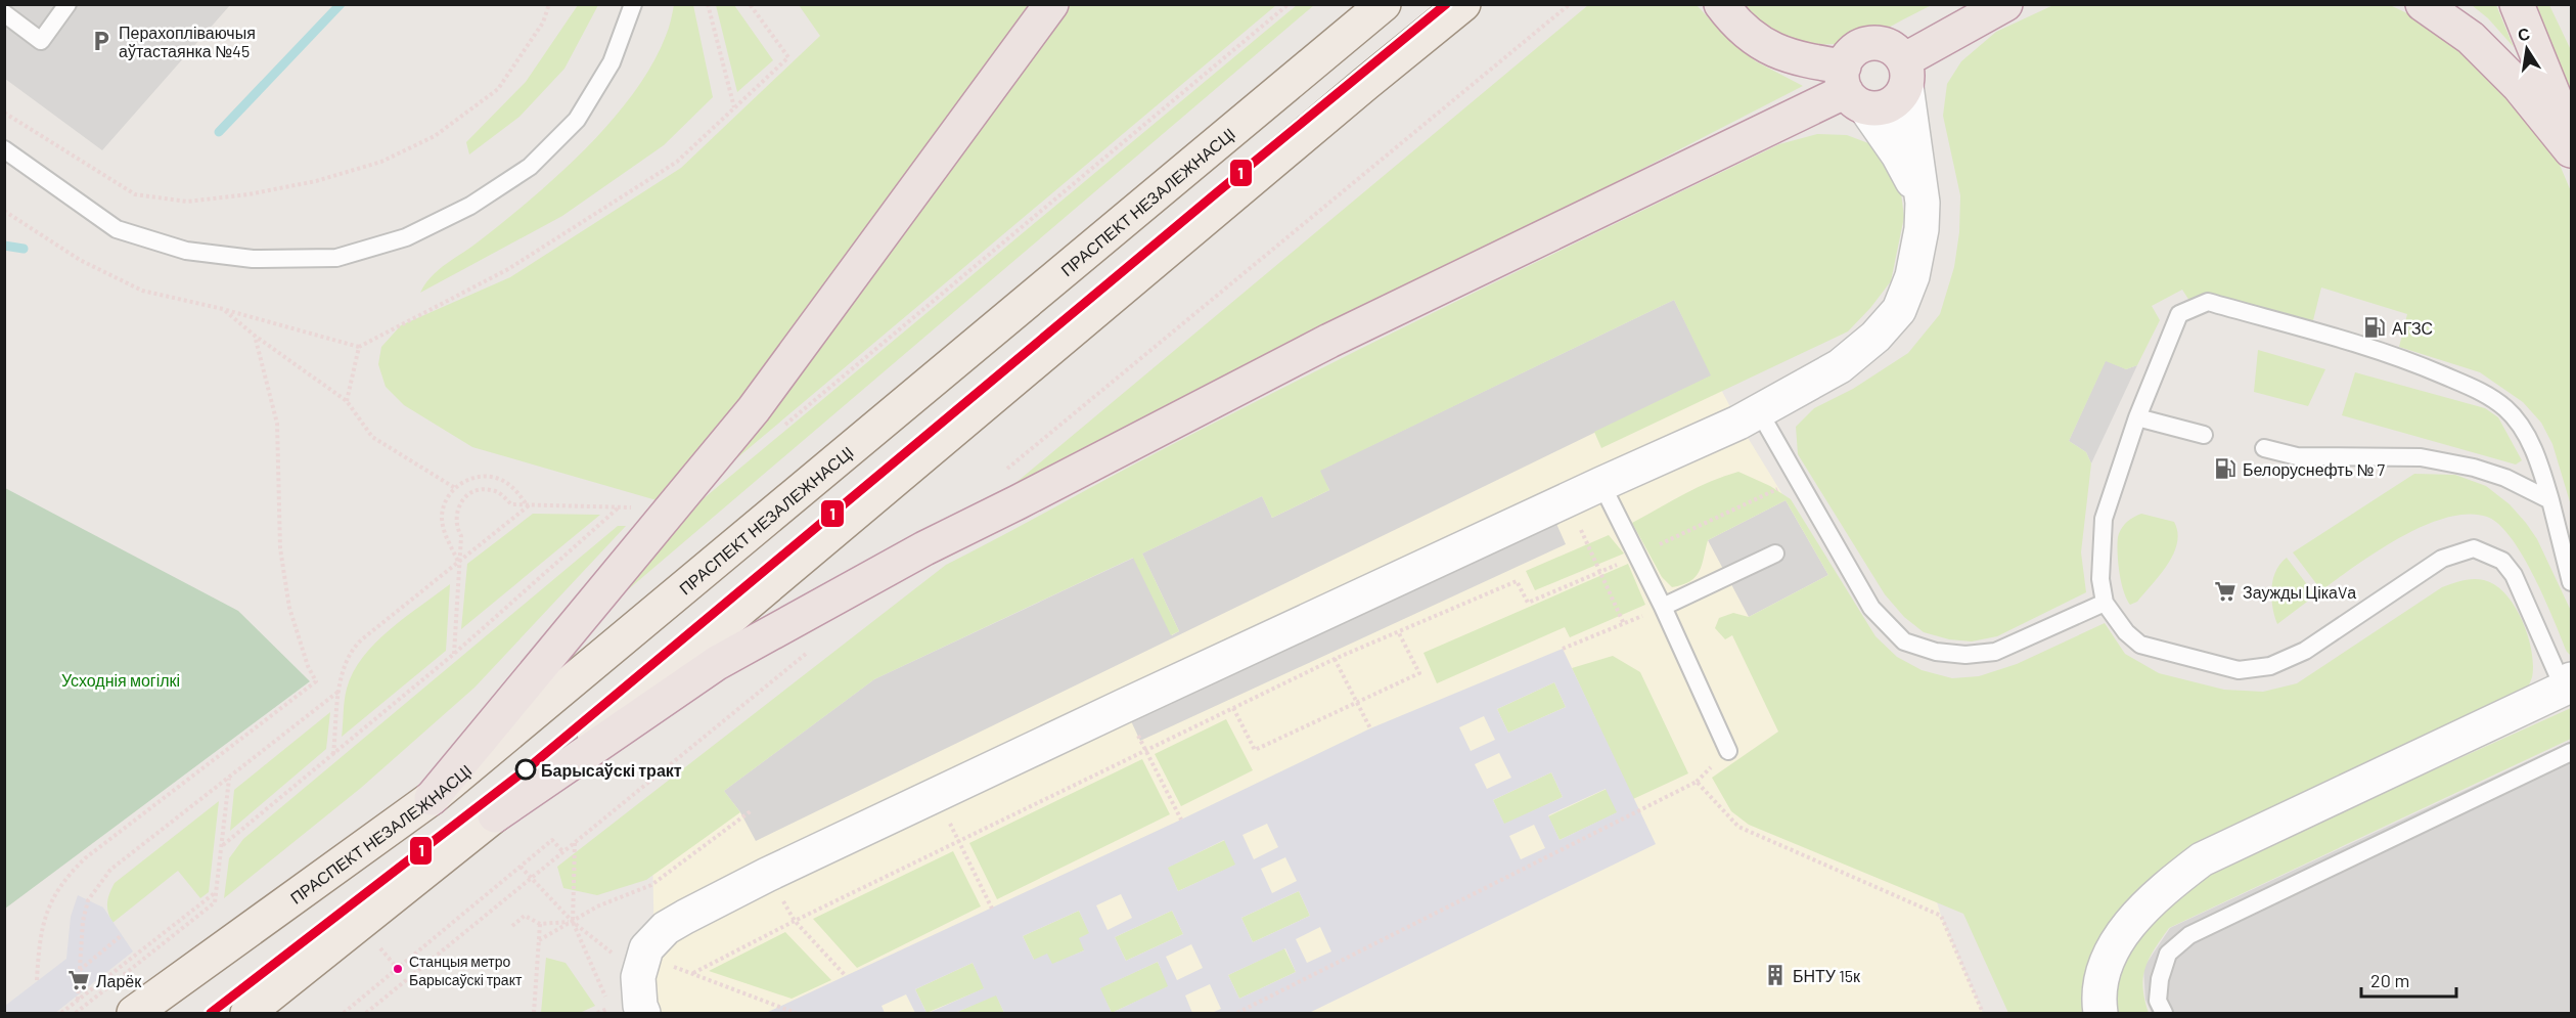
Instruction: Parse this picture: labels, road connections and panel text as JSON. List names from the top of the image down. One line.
{"streets":{"main road":["ПРАСПЕКТ НЕЗАЛЕЖНАСЦІ"]},"parks":["Усходнія могілкі"],"places":{"parking":["Перахопліваючыя аўтастаянка №45"],"fuel station":["АГЗС","Белоруснефть № 7"],"supermarket":["Заужды ЦікаVа","Ларёк"],"other":["Барысаўскі тракт","Станцыя метро Барысаўскі тракт"],"building":["БНТУ 15к"]},"lines":["transit line 1"],"scale_bar":"20 m","north":"top"}
